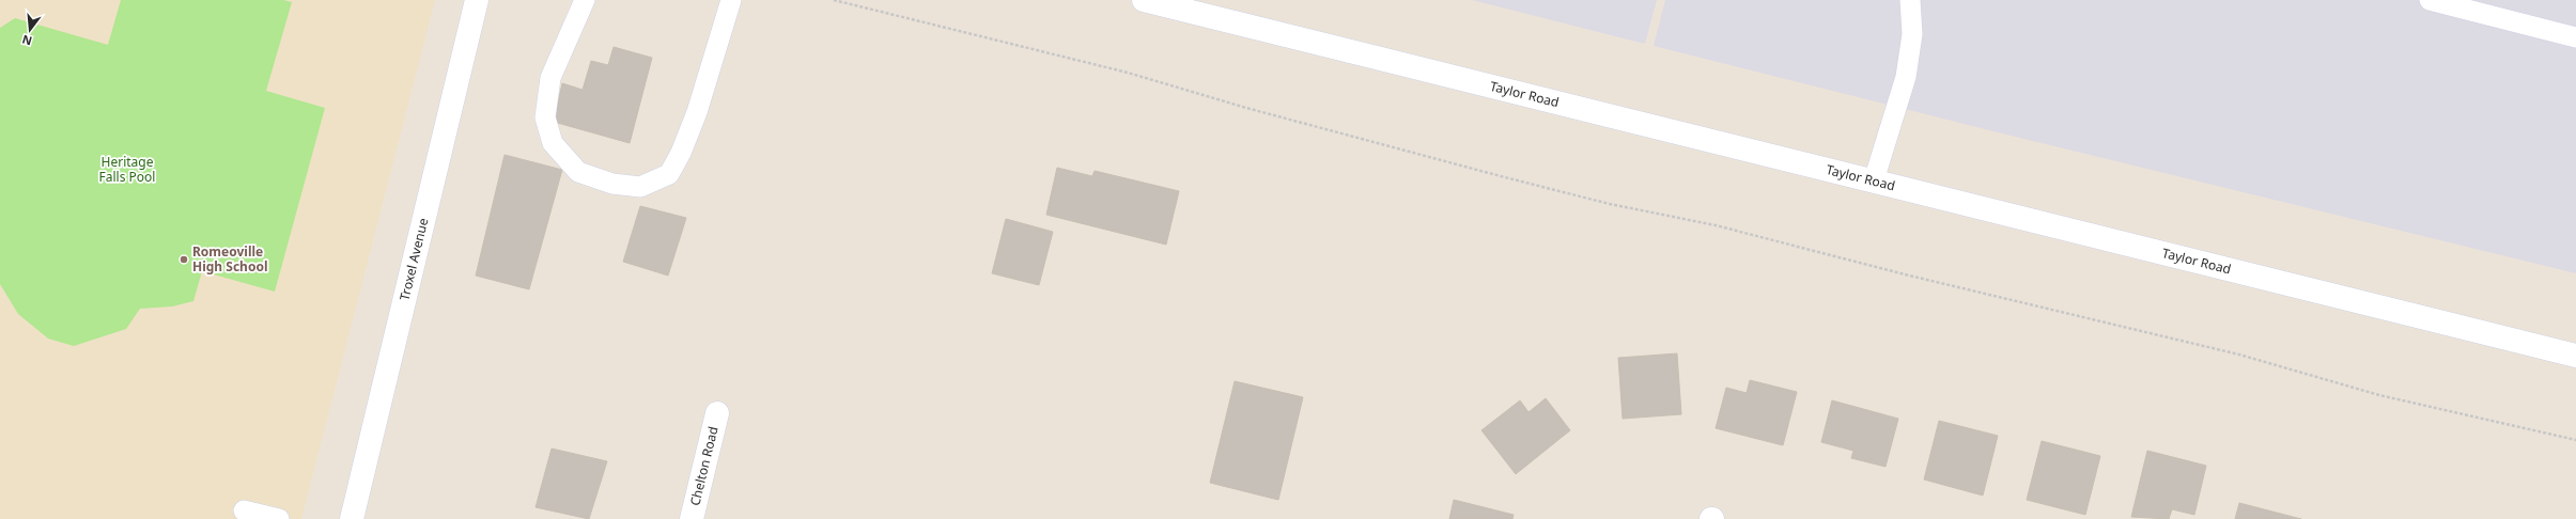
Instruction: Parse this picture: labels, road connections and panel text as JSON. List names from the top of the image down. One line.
{"streets":{"main road":["Taylor Road","Troxel Avenue","Chelton Road"]},"parks":["Heritage Falls Pool"],"places":["Romeoville High School"],"north":"bottom"}
